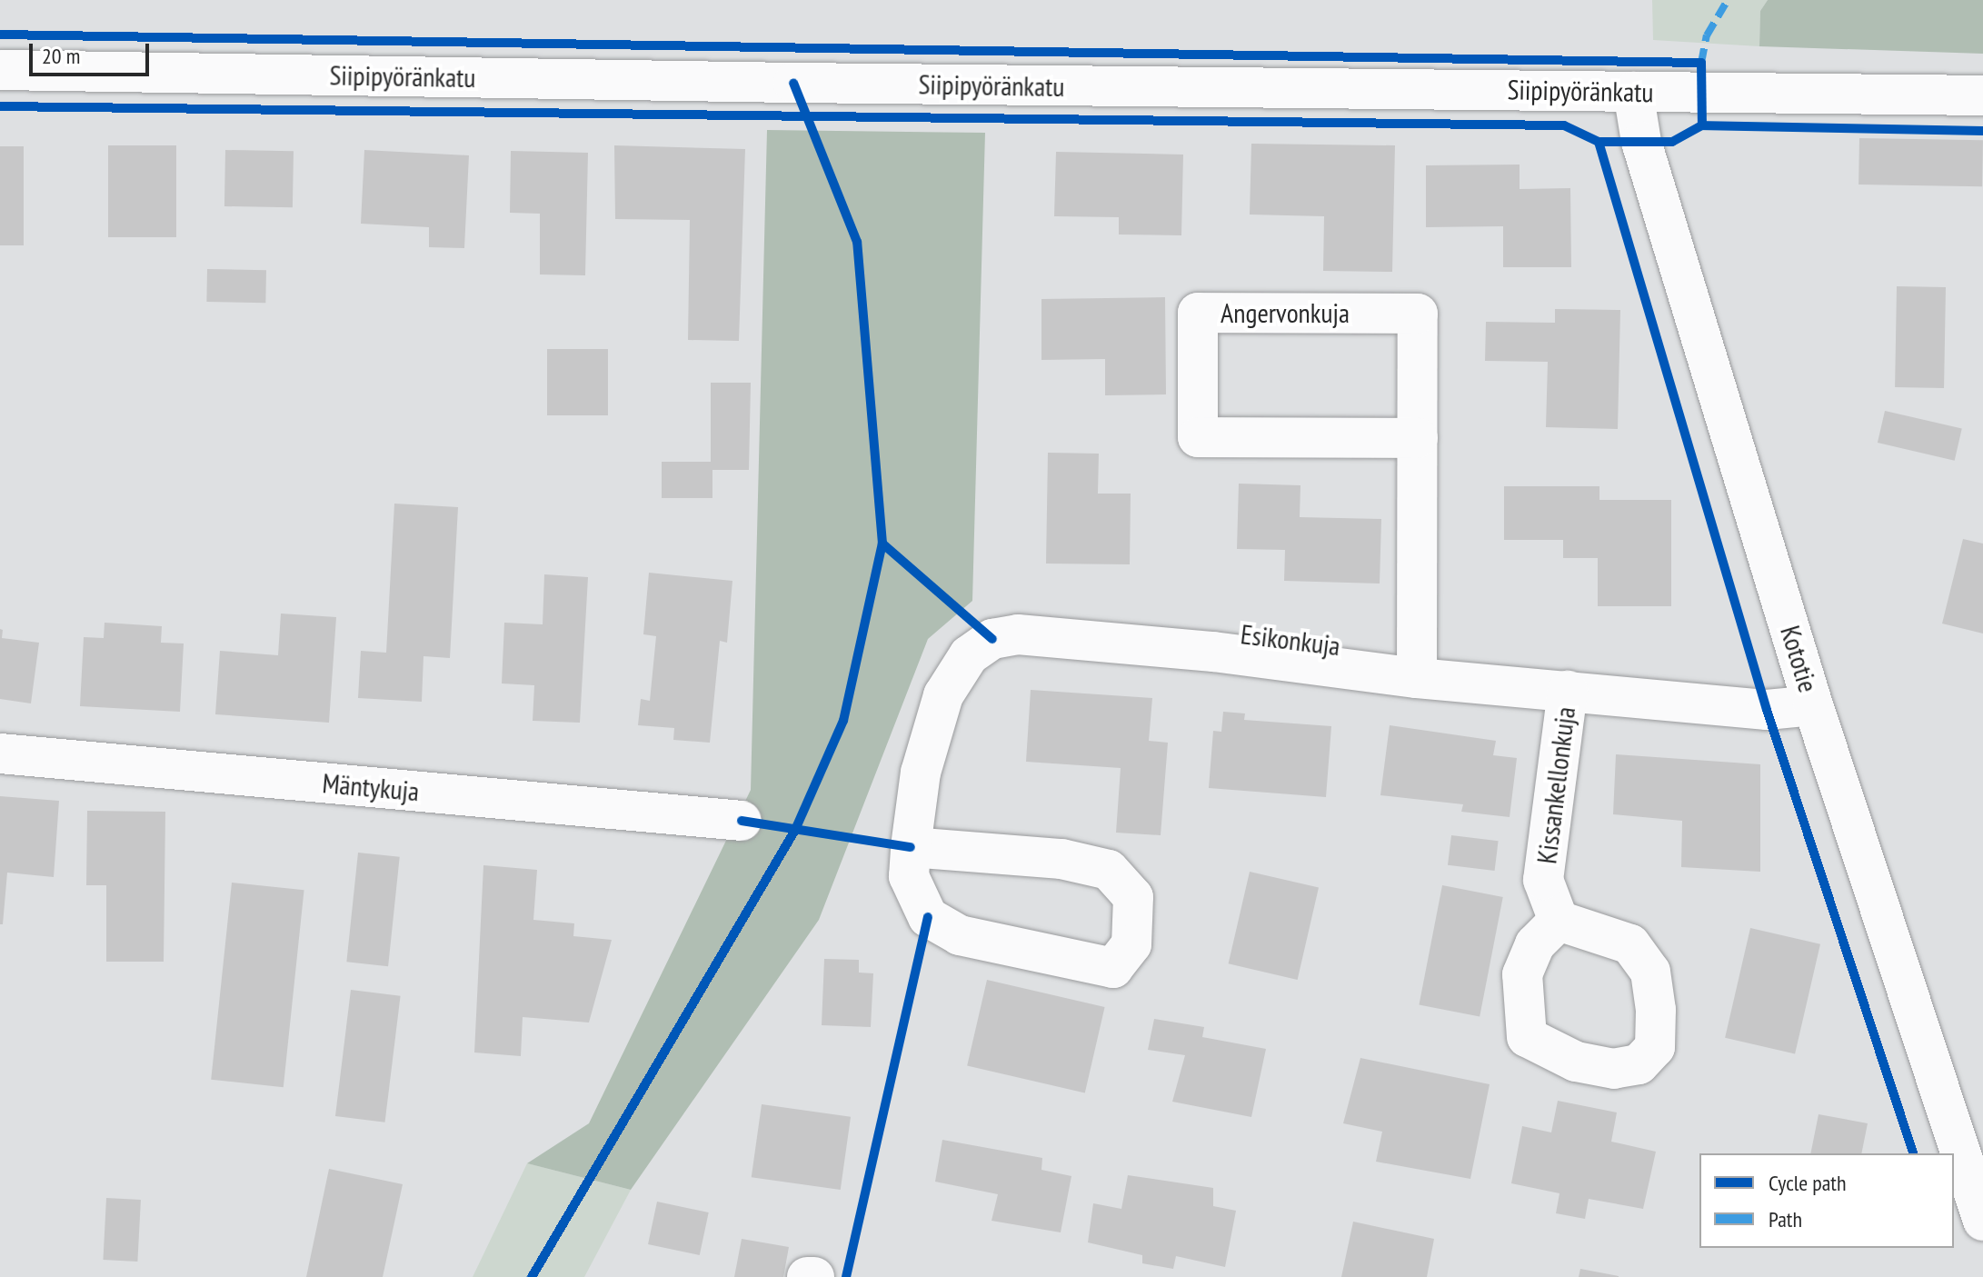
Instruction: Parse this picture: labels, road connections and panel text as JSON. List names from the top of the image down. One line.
{"streets":{"street":["Siipipyöränkatu","Angervonkuja","Esikonkuja","Kototie","Kissankellonkuja","Mäntykuja"]},"crossings":[["Siipipyöränkatu","Kototie"],["Angervonkuja","Esikonkuja"],["Esikonkuja","Kototie"],["Esikonkuja","Kissankellonkuja"]],"legend":["Cycle path","Path"],"scale_bar":"20 m"}
